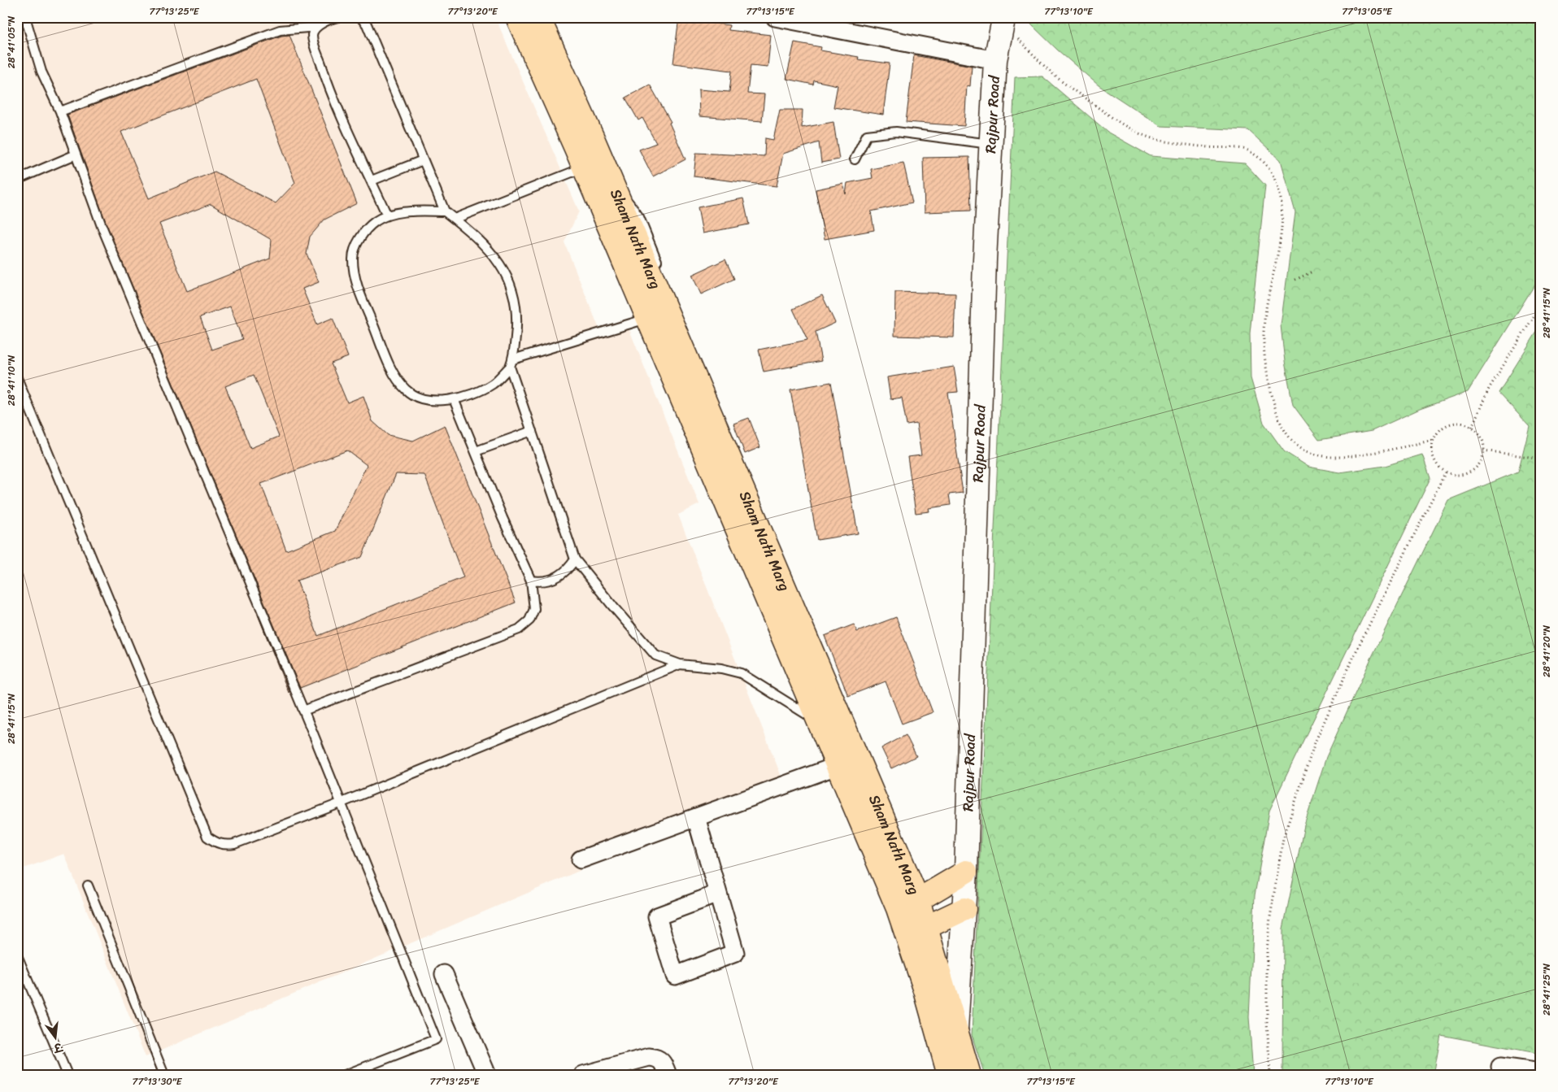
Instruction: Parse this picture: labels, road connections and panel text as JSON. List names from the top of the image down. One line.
{"streets":{"main road":["Sham Nath Marg"],"street":["Rajpur Road"]},"crossings":[["Rajpur Road","Sham Nath Marg"]],"north":"bottom","coordinates":["77°13'25\"E","77°13'20\"E","77°13'15\"E","77°13'10\"E","77°13'05\"E","28°41'05\"N","28°41'15\"N","28°41'10\"N","28°41'20\"N","28°41'25\"N","77°13'30\"E"]}
